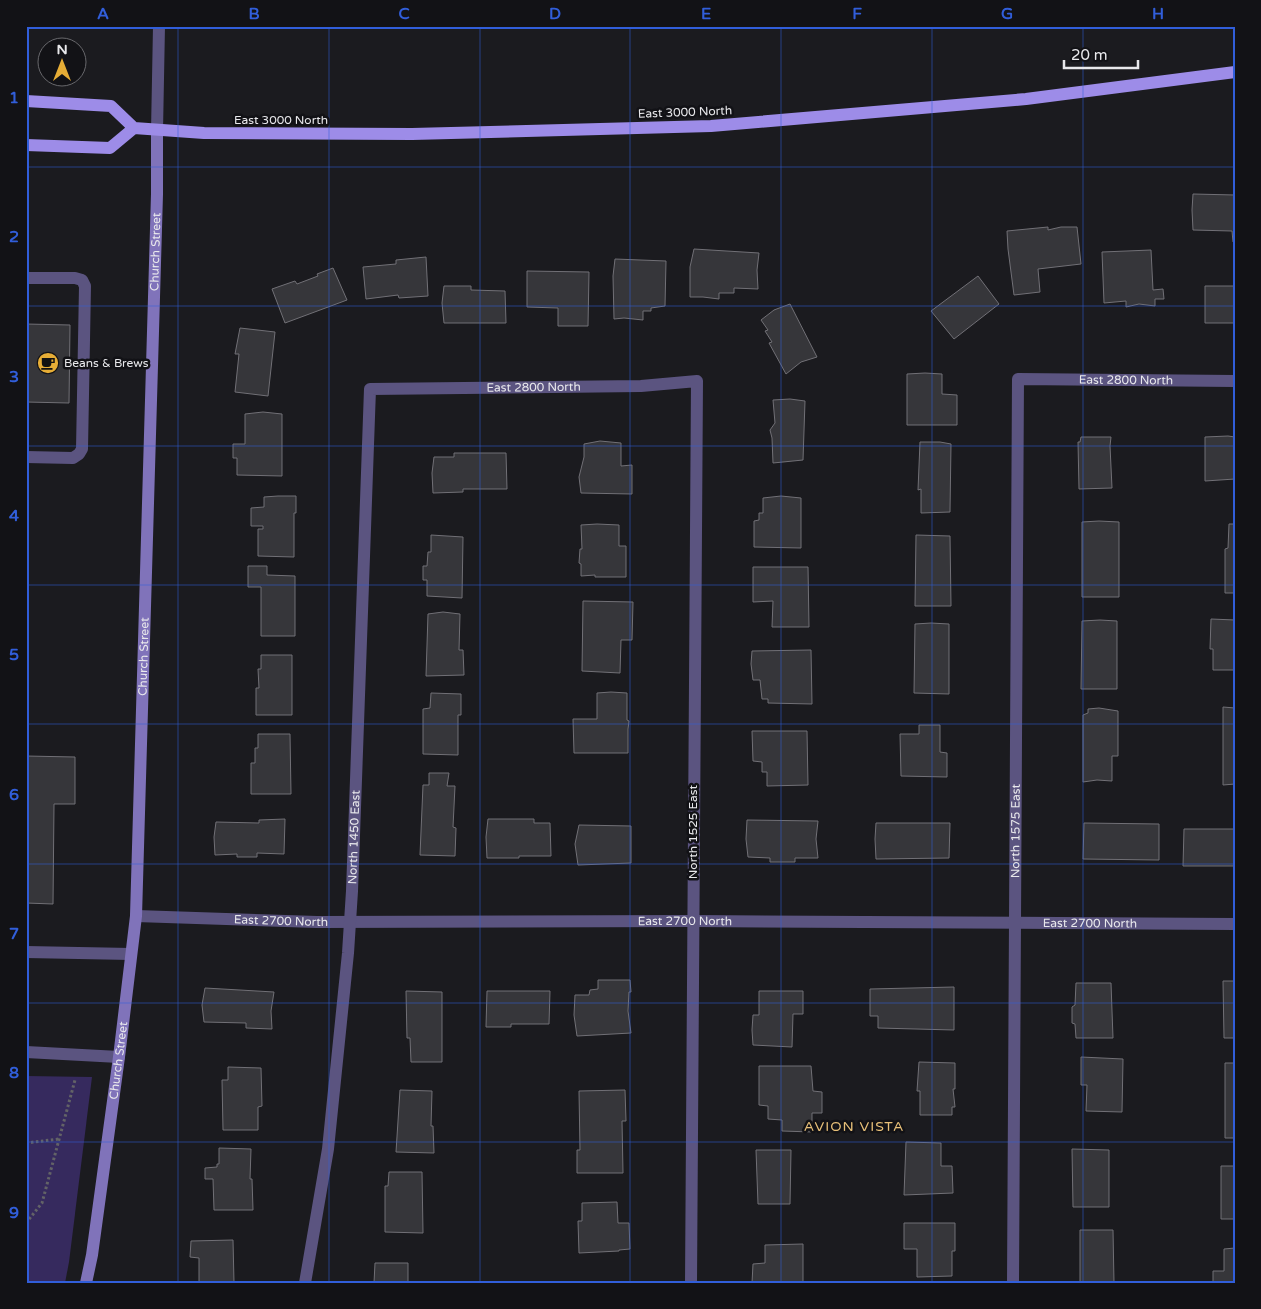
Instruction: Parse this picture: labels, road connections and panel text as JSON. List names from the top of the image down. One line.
{"streets":{"main road":["East 3000 North"],"street":["Church Street","East 2800 North","North 1575 East","North 1525 East","North 1450 East","East 2700 North"]},"crossings":[["East 3000 North","Church Street"],["Church Street","East 2700 North"],["East 2800 North","North 1575 East"],["East 2800 North","North 1525 East"],["East 2800 North","North 1450 East"],["North 1575 East","East 2700 North"],["North 1525 East","East 2700 North"],["North 1450 East","East 2700 North"]],"districts":["AVION VISTA"],"places":{"cafe":["Beans & Brews"]},"scale_bar":"20 m","north":"top","grid":{"columns":["A","B","C","D","E","F","G","H"],"rows":["1","2","3","4","5","6","7","8","9"]}}
